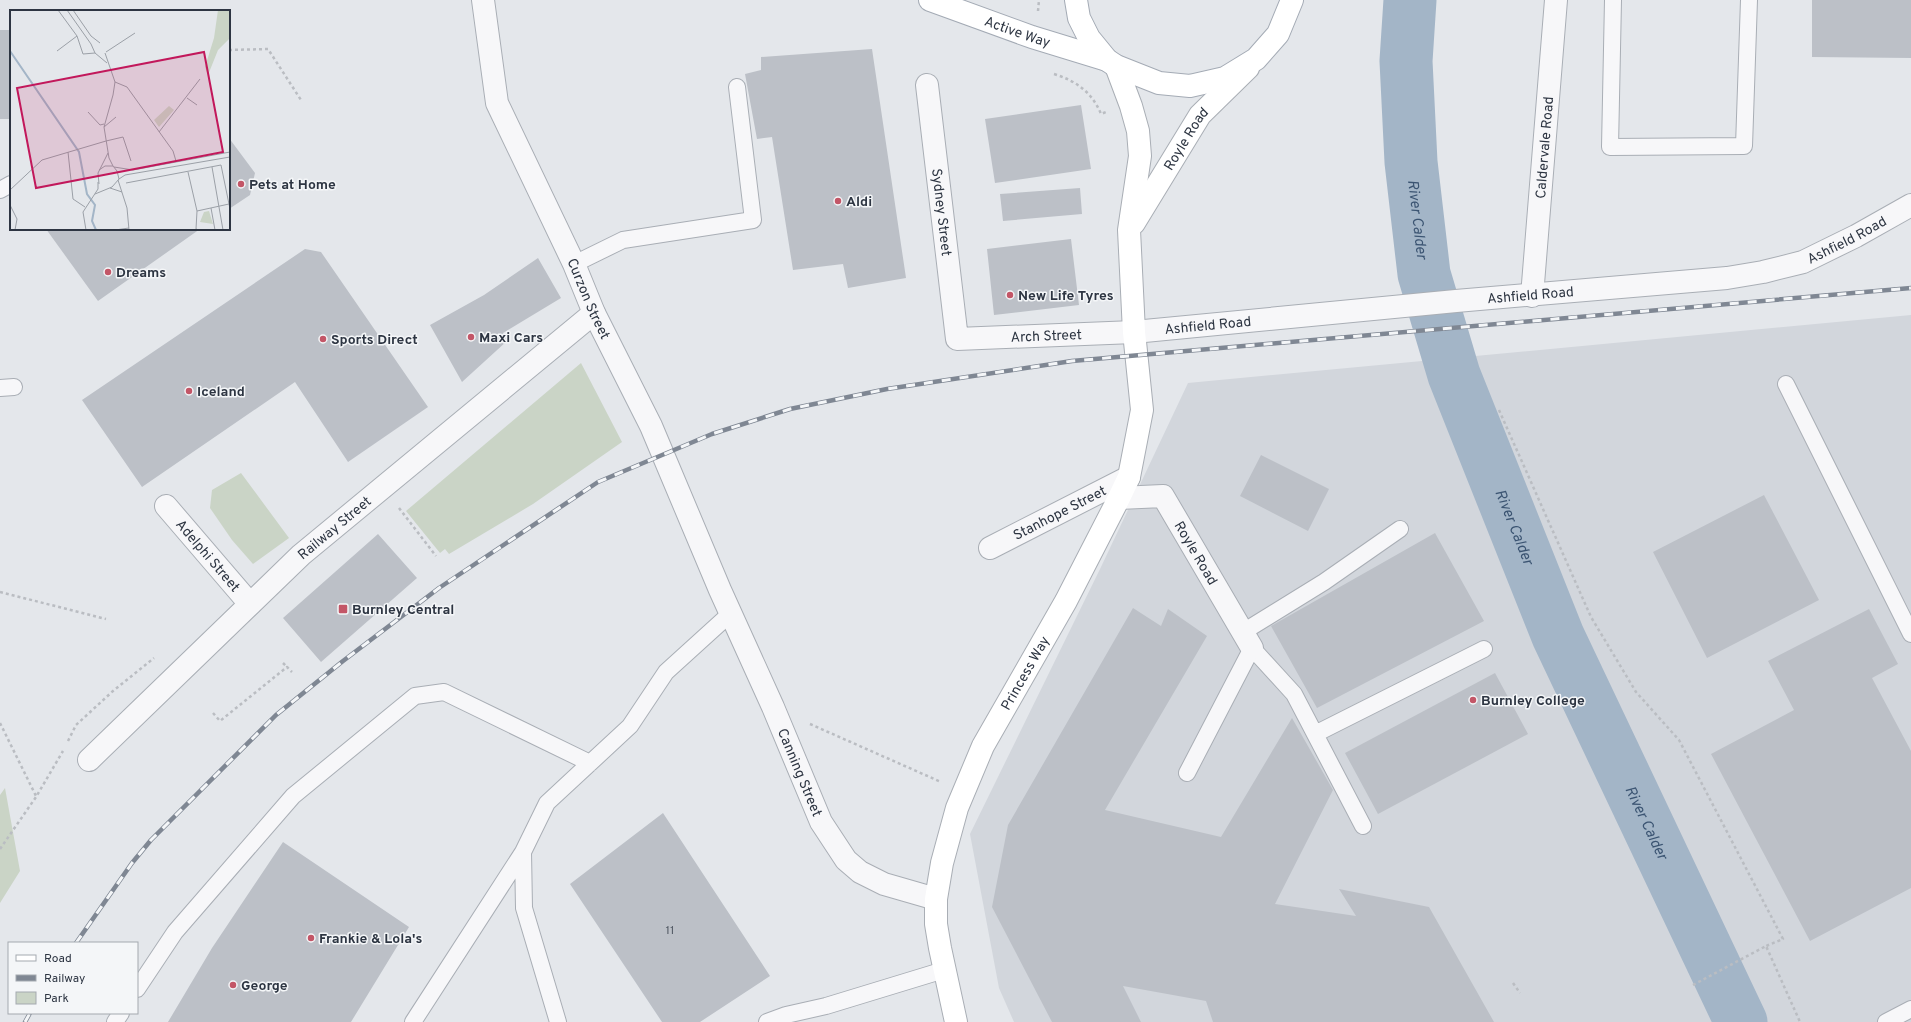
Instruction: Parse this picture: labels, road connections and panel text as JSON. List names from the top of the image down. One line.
{"streets":{"main road":["Active Way","Royle Road","Princess Way"],"street":["Caldervale Road","Sydney Street","Ashfield Road","Curzon Street","Arch Street","Stanhope Street","Railway Street","Adelphi Street","Canning Street"]},"crossings":[["Active Way","Royle Road"],["Royle Road","Ashfield Road"],["Royle Road","Arch Street"],["Royle Road","Princess Way"],["Caldervale Road","Ashfield Road"],["Sydney Street","Arch Street"],["Ashfield Road","Arch Street"],["Ashfield Road","Princess Way"],["Curzon Street","Railway Street"],["Curzon Street","Canning Street"],["Arch Street","Princess Way"],["Stanhope Street","Princess Way"],["Railway Street","Adelphi Street"],["Princess Way","Canning Street"]],"water":["River Calder"],"places":{"other":["Pets at Home","Aldi","Dreams","New Life Tyres","Maxi Cars","Sports Direct","Iceland","Burnley College","Frankie & Lola's","George"],"transit":["Burnley Central"]},"house_numbers":["11"],"legend":["Road","Railway","Park"]}
